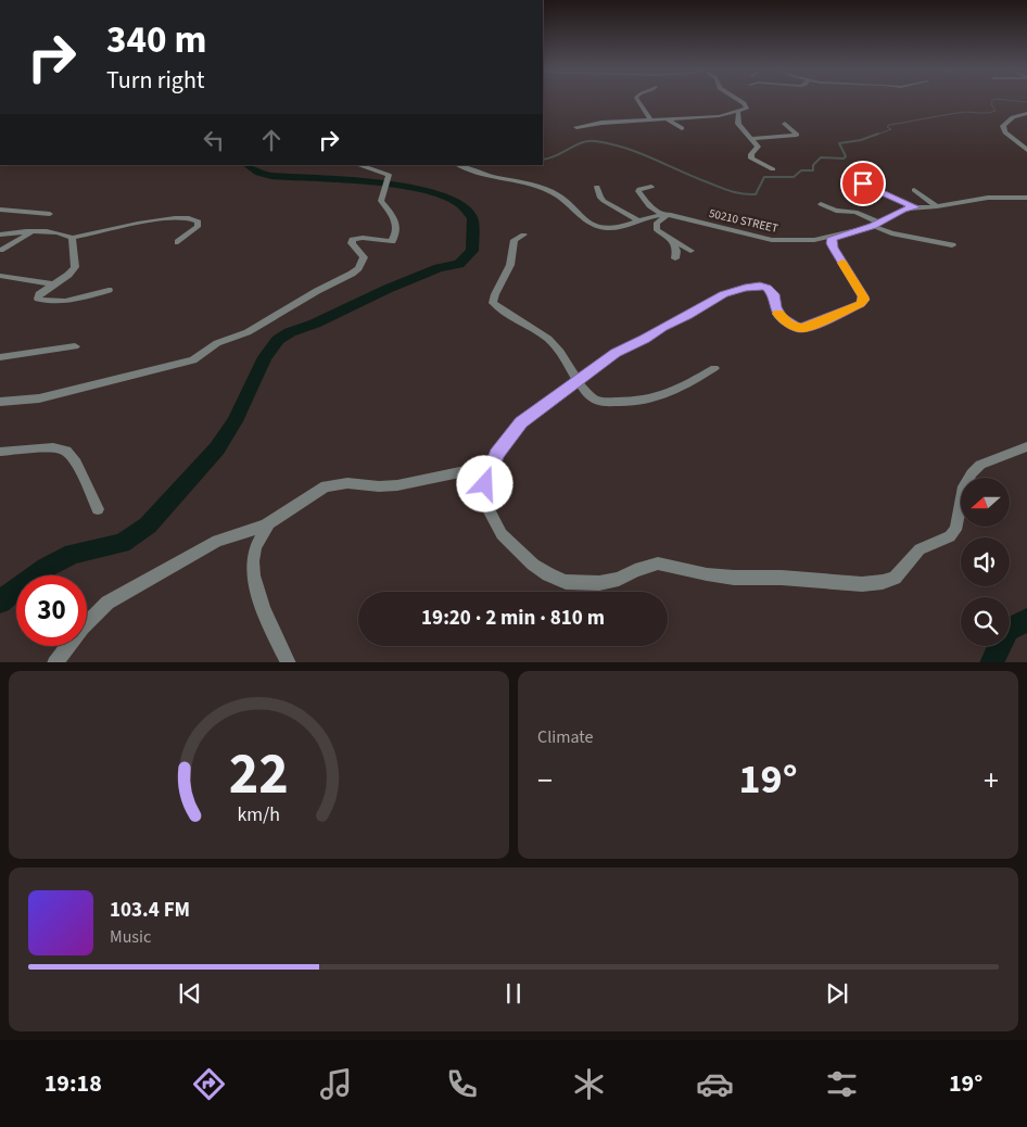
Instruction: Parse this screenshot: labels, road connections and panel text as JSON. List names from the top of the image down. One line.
{"streets":{"street":["50210 STREET"]},"north":"left","page":{"turn":["340 m","Turn right"],"limit":"30","trip":"19:20 · 2 min · 810 m","tile":"Climate","heat":["−","19°","+"],"song":["103.4 FM","Music"],"tabs":["19:18","19°"],"gauge":["22","km/h"]}}
